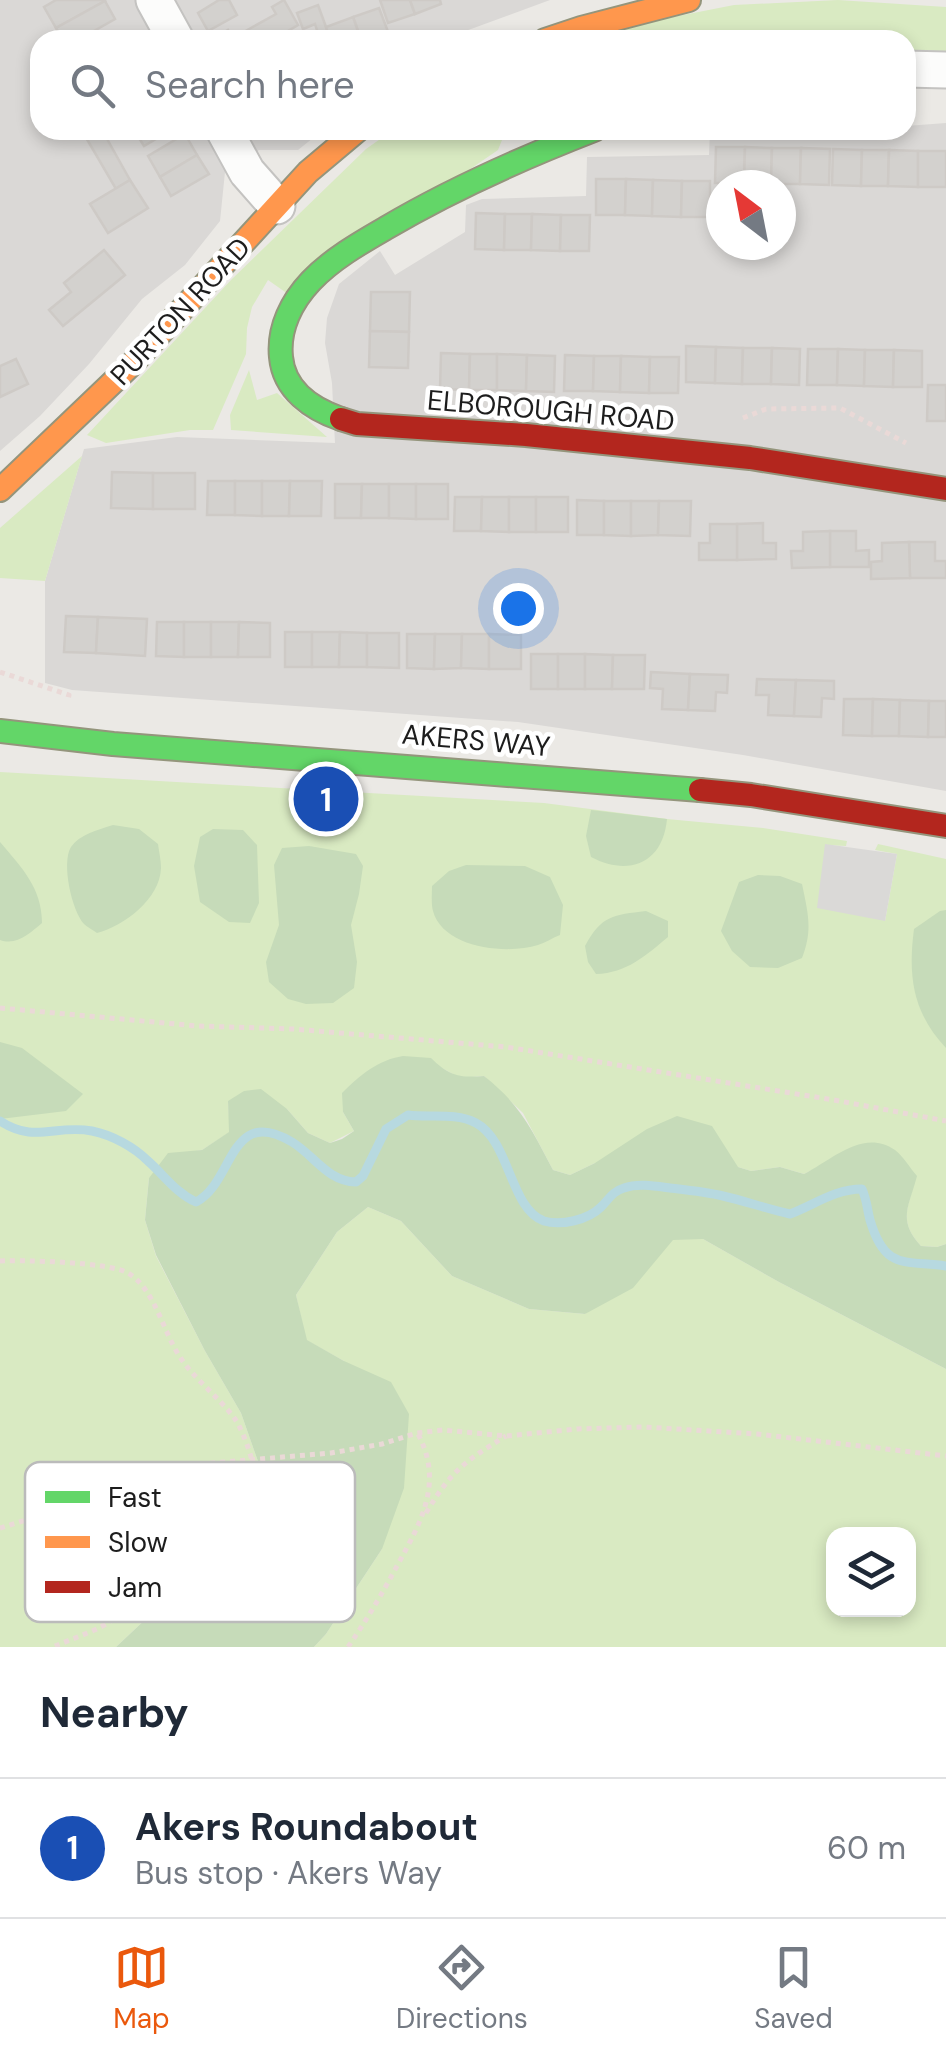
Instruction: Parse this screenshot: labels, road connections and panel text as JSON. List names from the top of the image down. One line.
{"streets":{"street":["PURTON ROAD","ELBOROUGH ROAD","AKERS WAY"]},"legend":["Fast","Slow","Jam"],"north":"top left","page":{"search":"Search here","pins":"1","heading":"Nearby","list":[{"mark":"1","name":"Akers Roundabout","note":"Bus stop · Akers Way","value":"60 m"}],"nav":["Map","Directions","Saved"]}}
